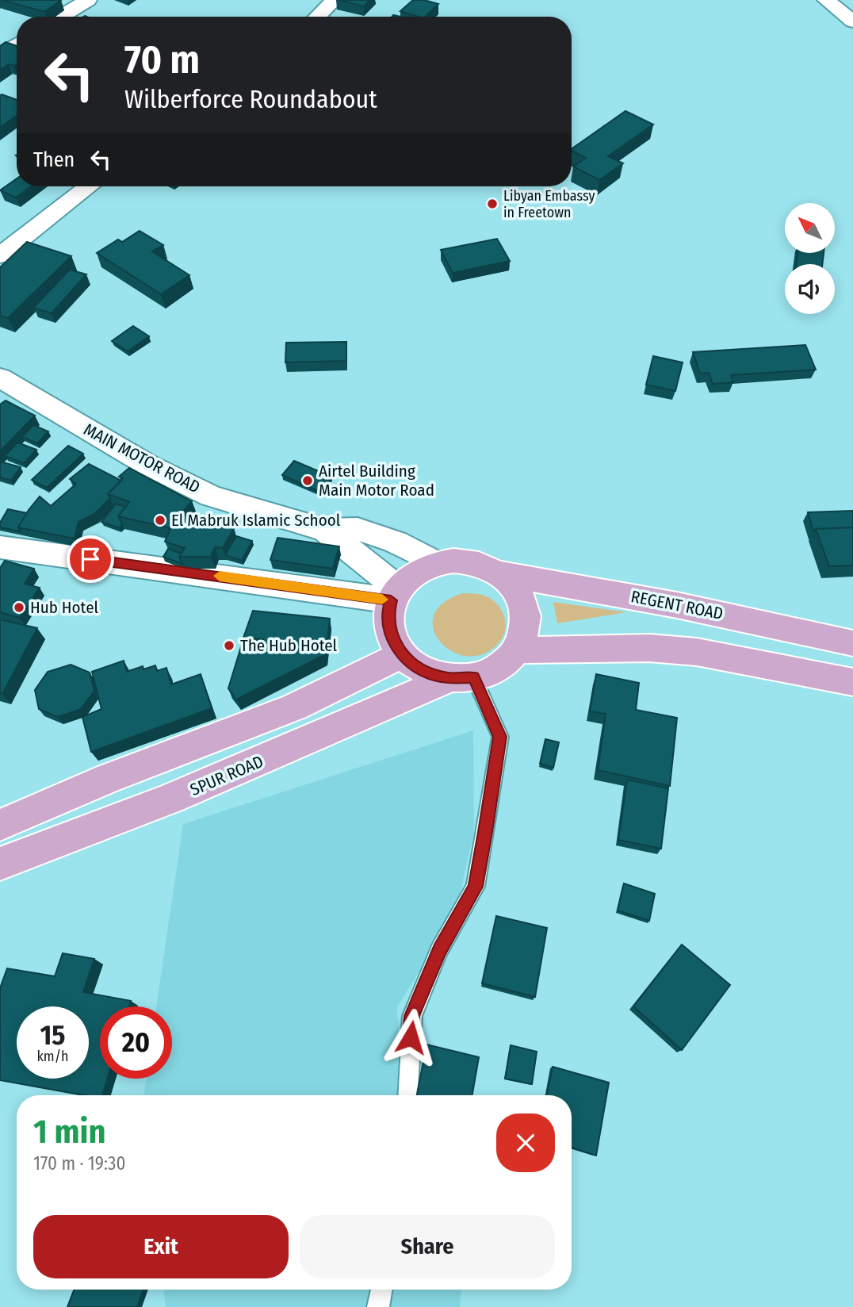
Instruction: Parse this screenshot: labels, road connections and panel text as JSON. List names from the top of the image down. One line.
{"streets":{"main road":["REGENT ROAD","SPUR ROAD"],"street":["MAIN MOTOR ROAD"]},"crossings":[["MAIN MOTOR ROAD","REGENT ROAD"],["MAIN MOTOR ROAD","SPUR ROAD"],["REGENT ROAD","SPUR ROAD"]],"places":["Libyan Embassy in Freetown","Airtel Building Main Motor Road","El Mabruk Islamic School","Hub Hotel","The Hub Hotel"],"north":"top left","page":{"turn":["70 m","Wilberforce Roundabout"],"then":"Then","speed":"15 km/h","limit":"20","heading":["1 min","170 m · 19:30"],"buttons":["Exit","Share"]}}
